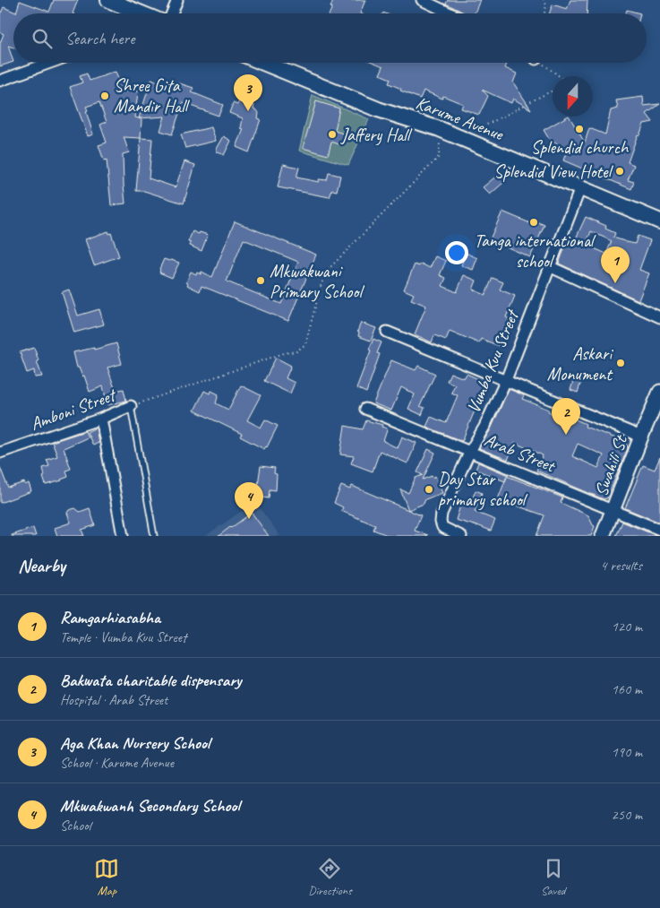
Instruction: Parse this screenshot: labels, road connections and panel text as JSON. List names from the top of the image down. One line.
{"streets":{"main road":["Karume Avenue"],"street":["Vumba Kuu Street","Amboni Street","Arab Street","Swahili St"]},"crossings":[["Karume Avenue","Vumba Kuu Street"],["Vumba Kuu Street","Arab Street"],["Arab Street","Swahili St"]],"places":["Shree Gita Mandir Hall","Splendid church","Jaffery Hall","Splendid View Hotel","Tanga international school","Mkwakwani Primary School","Askari Monument","Day Star primary school"],"north":"bottom","page":{"search":"Search here","pins":["3","1","2","4"],"heading":["Nearby","4 results"],"list":[{"mark":"1","name":"Ramgarhiasabha","note":"Temple · Vumba Kuu Street","value":"120 m"},{"mark":"2","name":"Bakwata charitable dispensary","note":"Hospital · Arab Street","value":"160 m"},{"mark":"3","name":"Aga Khan Nursery School","note":"School · Karume Avenue","value":"190 m"},{"mark":"4","name":"Mkwakwanh Secondary School","note":"School","value":"250 m"}],"nav":["Map","Directions","Saved"]}}
